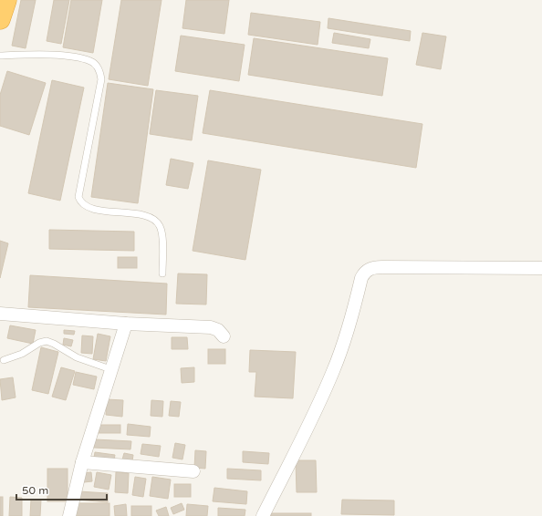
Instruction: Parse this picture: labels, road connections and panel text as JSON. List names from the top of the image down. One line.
{"scale_bar":"50 m"}
